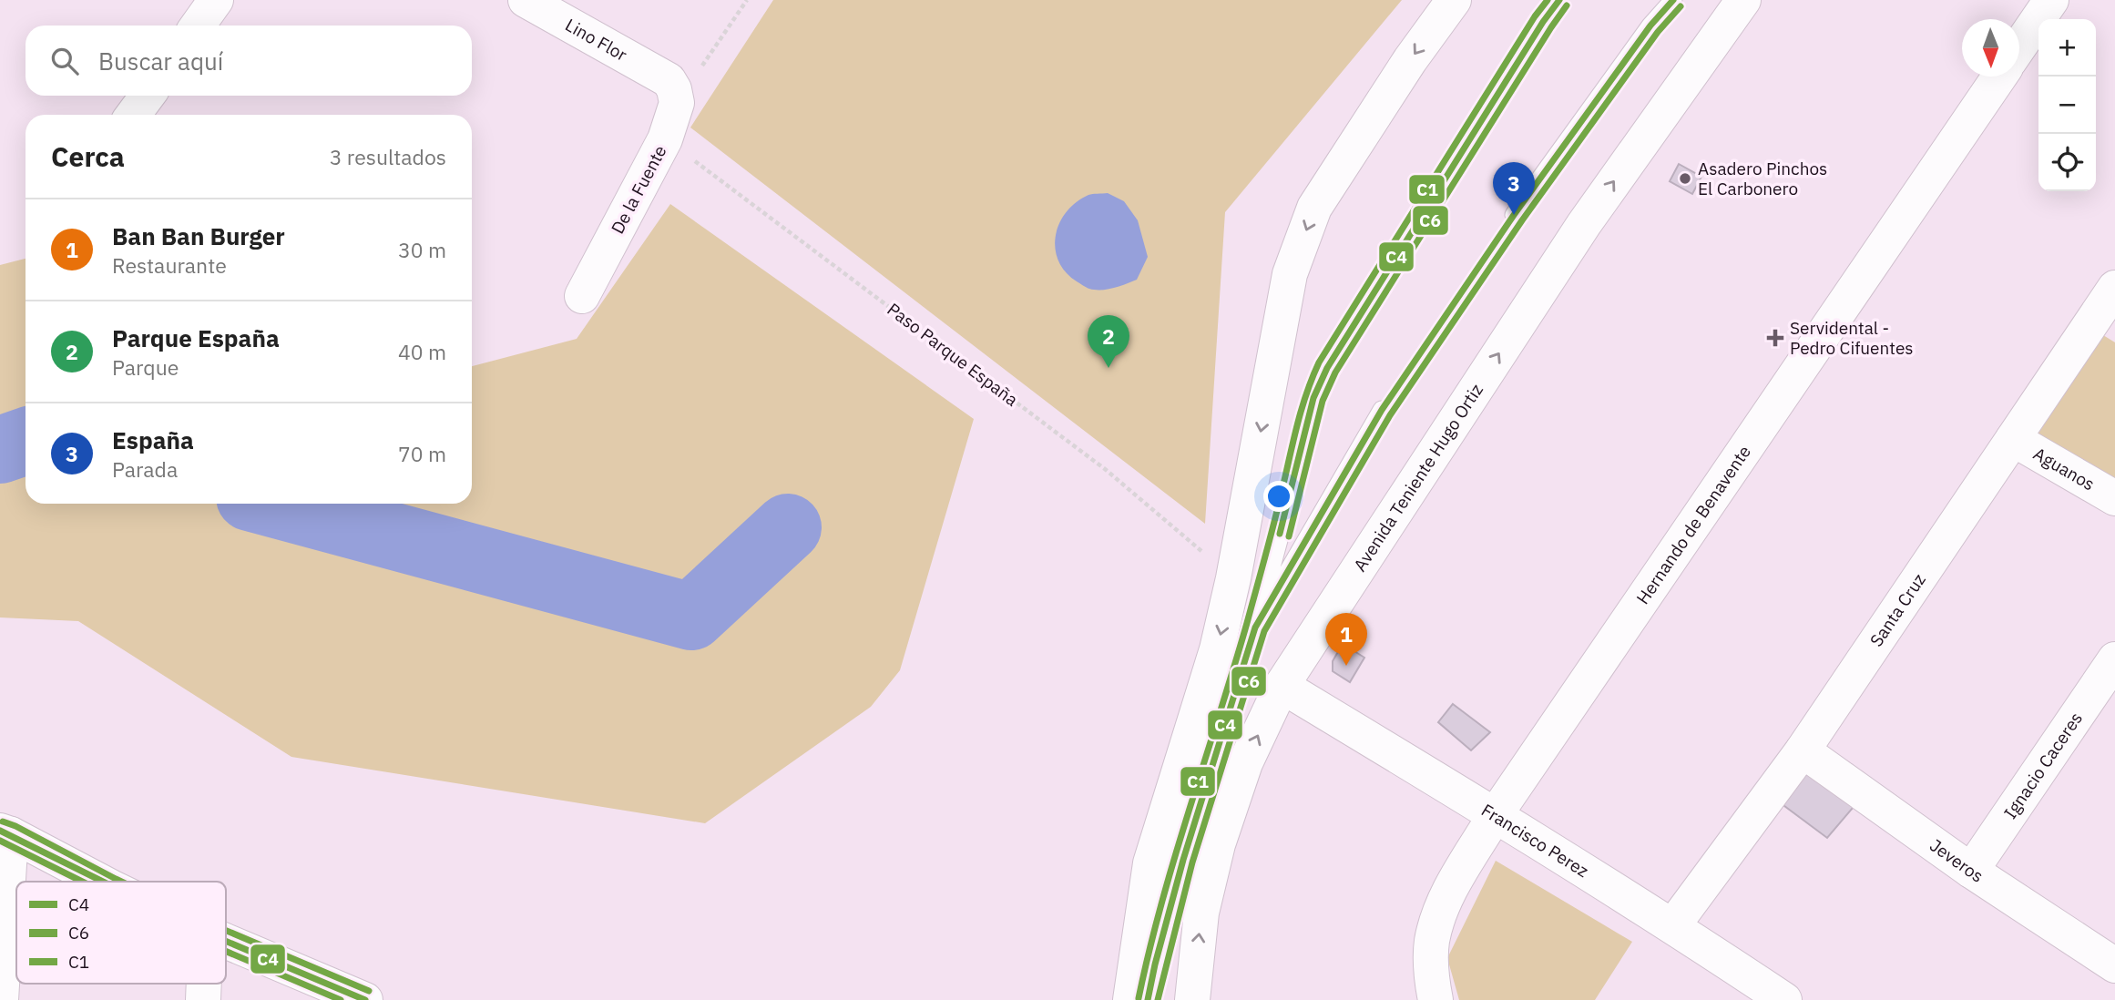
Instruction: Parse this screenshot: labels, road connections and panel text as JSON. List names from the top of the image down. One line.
{"streets":{"street":["Lino Flor","De la Fuente","Aguanos","Avenida Teniente Hugo Ortiz","Hernando de Benavente","Santa Cruz","Ignacio Caceres","Francisco Perez","Jeveros"],"path":["Paso Parque España"]},"crossings":[["Lino Flor","De la Fuente"],["De la Fuente","Paso Parque España"],["Aguanos","Santa Cruz"],["Avenida Teniente Hugo Ortiz","Francisco Perez"],["Hernando de Benavente","Francisco Perez"],["Santa Cruz","Francisco Perez"],["Santa Cruz","Jeveros"],["Ignacio Caceres","Jeveros"]],"places":{"other":["Asadero Pinchos El Carbonero"],"health":["Servidental - Pedro Cifuentes"]},"lines":["transit line C4","transit line C1","transit line C6"],"legend":["C4","C6","C1"],"north":"bottom","page":{"map_buttons":["+","−"],"search":"Buscar aquí","heading":["Cerca","3 resultados"],"pins":["3","2","1"],"list":[{"mark":"1","name":"Ban Ban Burger","note":"Restaurante","value":"30 m"},{"mark":"2","name":"Parque España","note":"Parque","value":"40 m"},{"mark":"3","name":"España","note":"Parada","value":"70 m"}]}}
